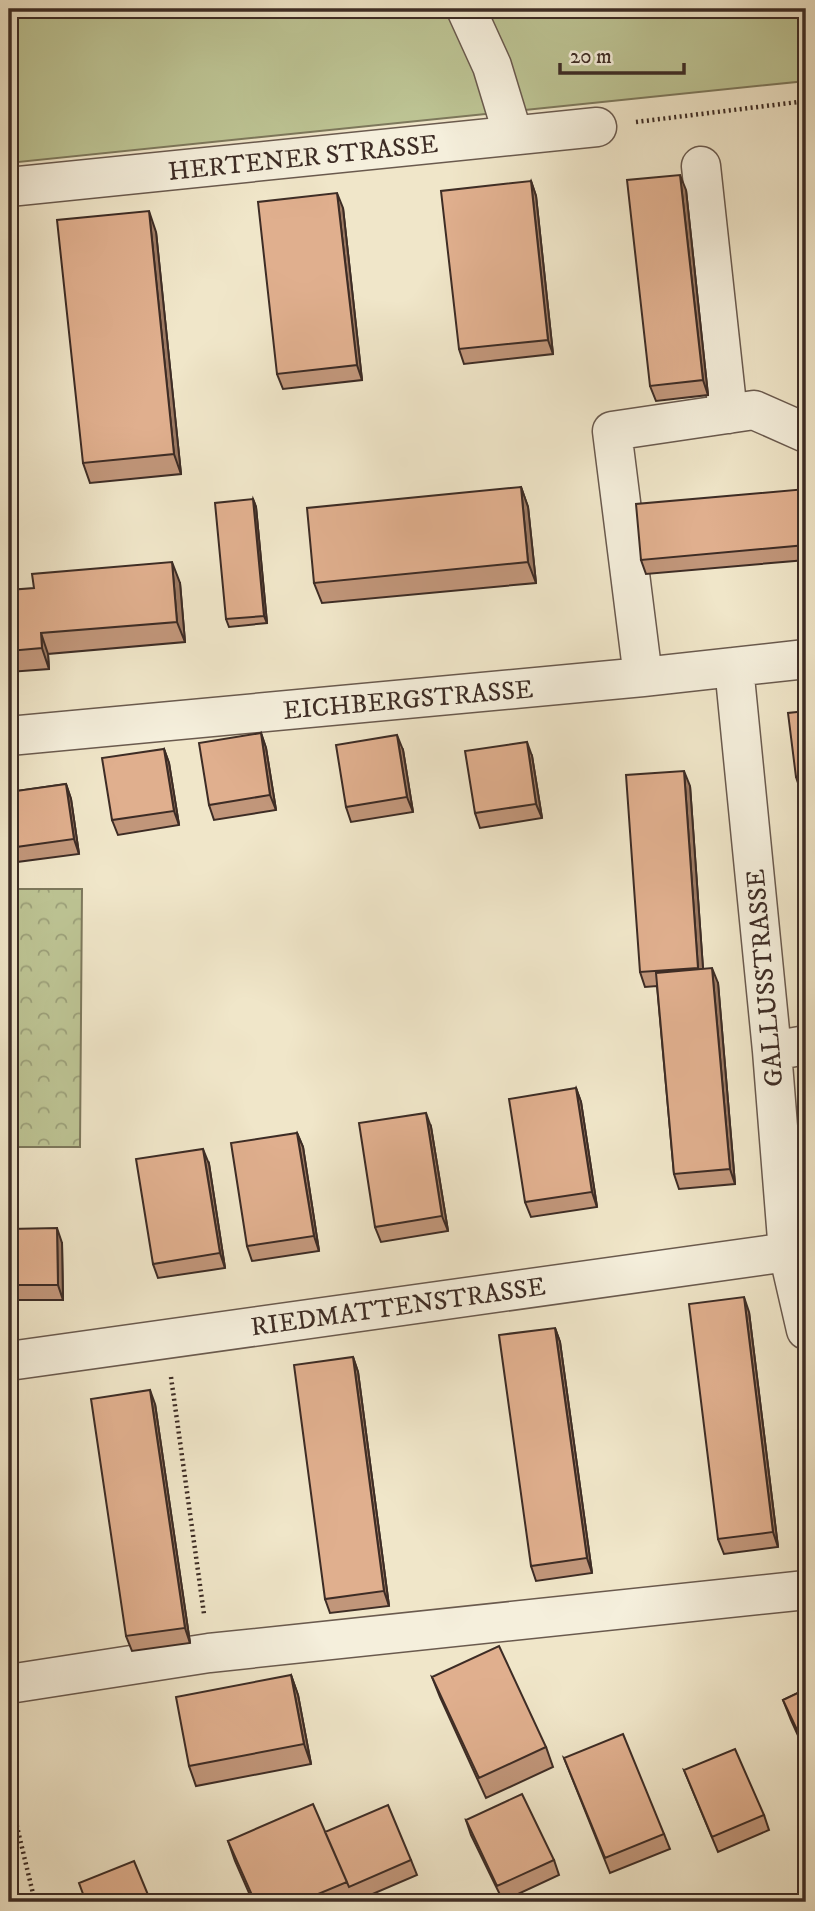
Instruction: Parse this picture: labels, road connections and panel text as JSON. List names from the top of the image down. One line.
{"streets":{"street":["HERTENER STRASSE","EICHBERGSTRASSE","GALLUSSTRASSE","RIEDMATTENSTRASSE"]},"crossings":[["EICHBERGSTRASSE","GALLUSSTRASSE"],["GALLUSSTRASSE","RIEDMATTENSTRASSE"]],"scale_bar":"20 m"}
